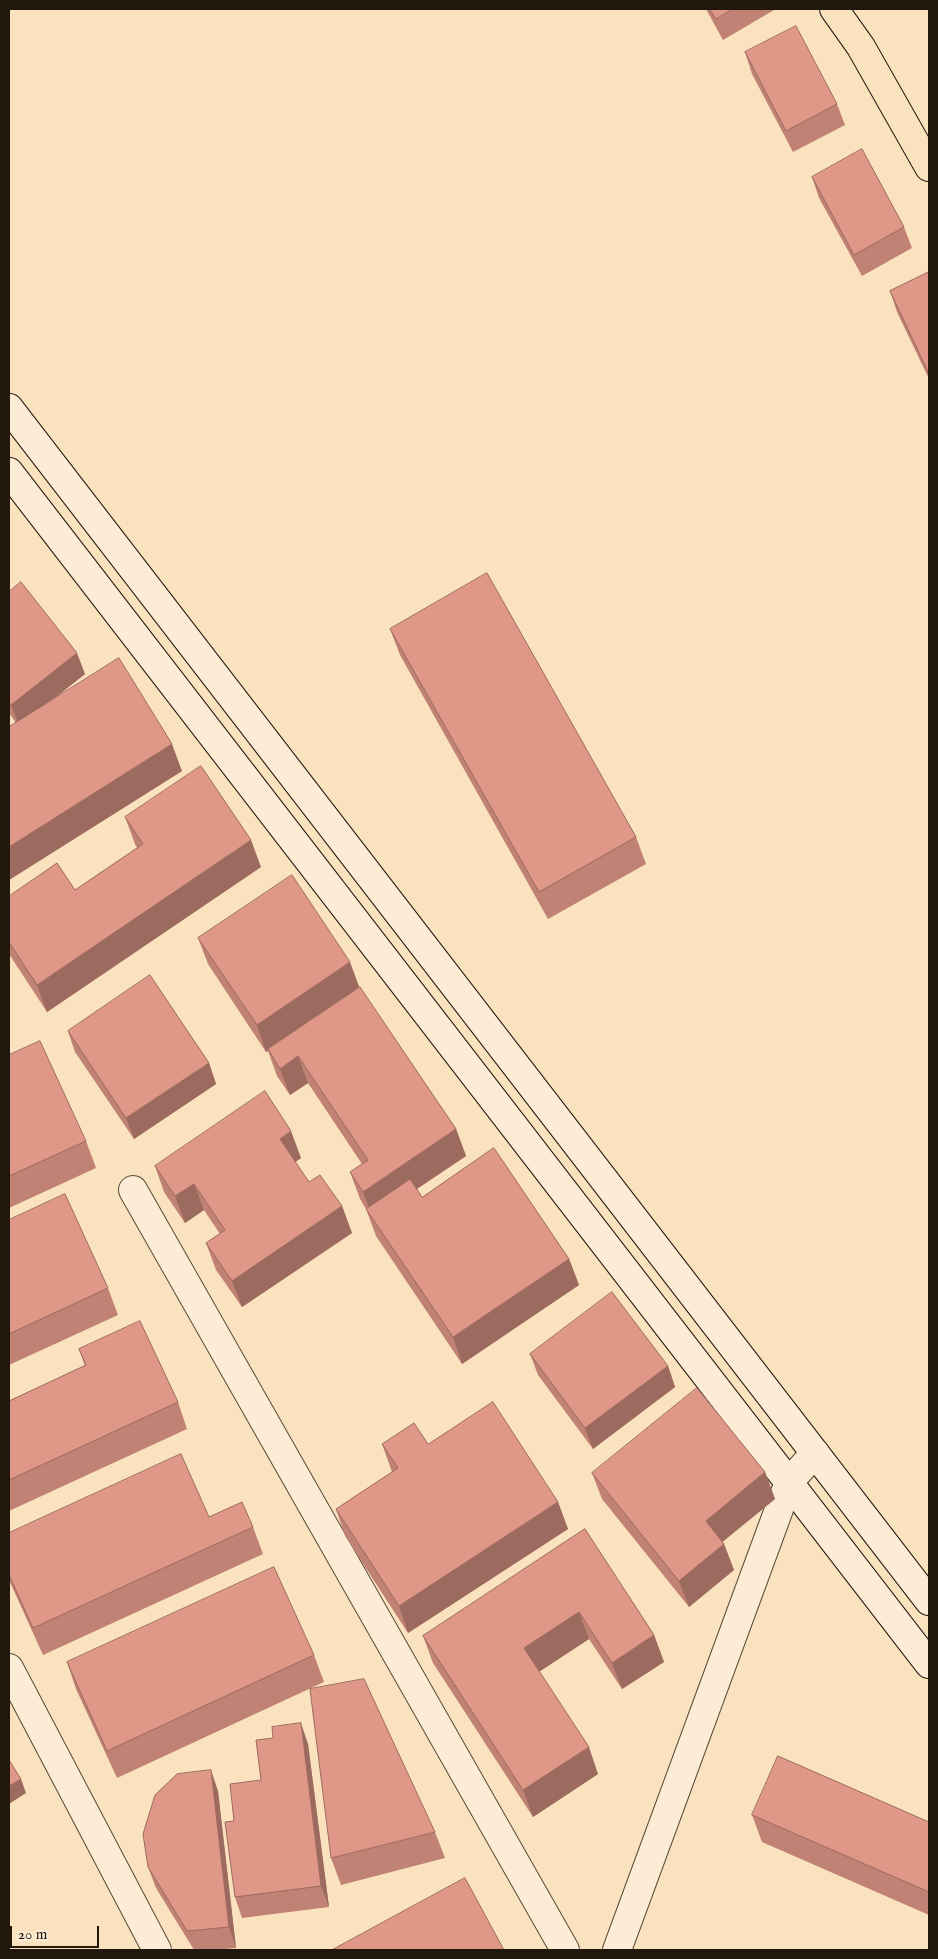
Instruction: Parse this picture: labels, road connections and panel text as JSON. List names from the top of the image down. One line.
{"scale_bar":"20 m"}
